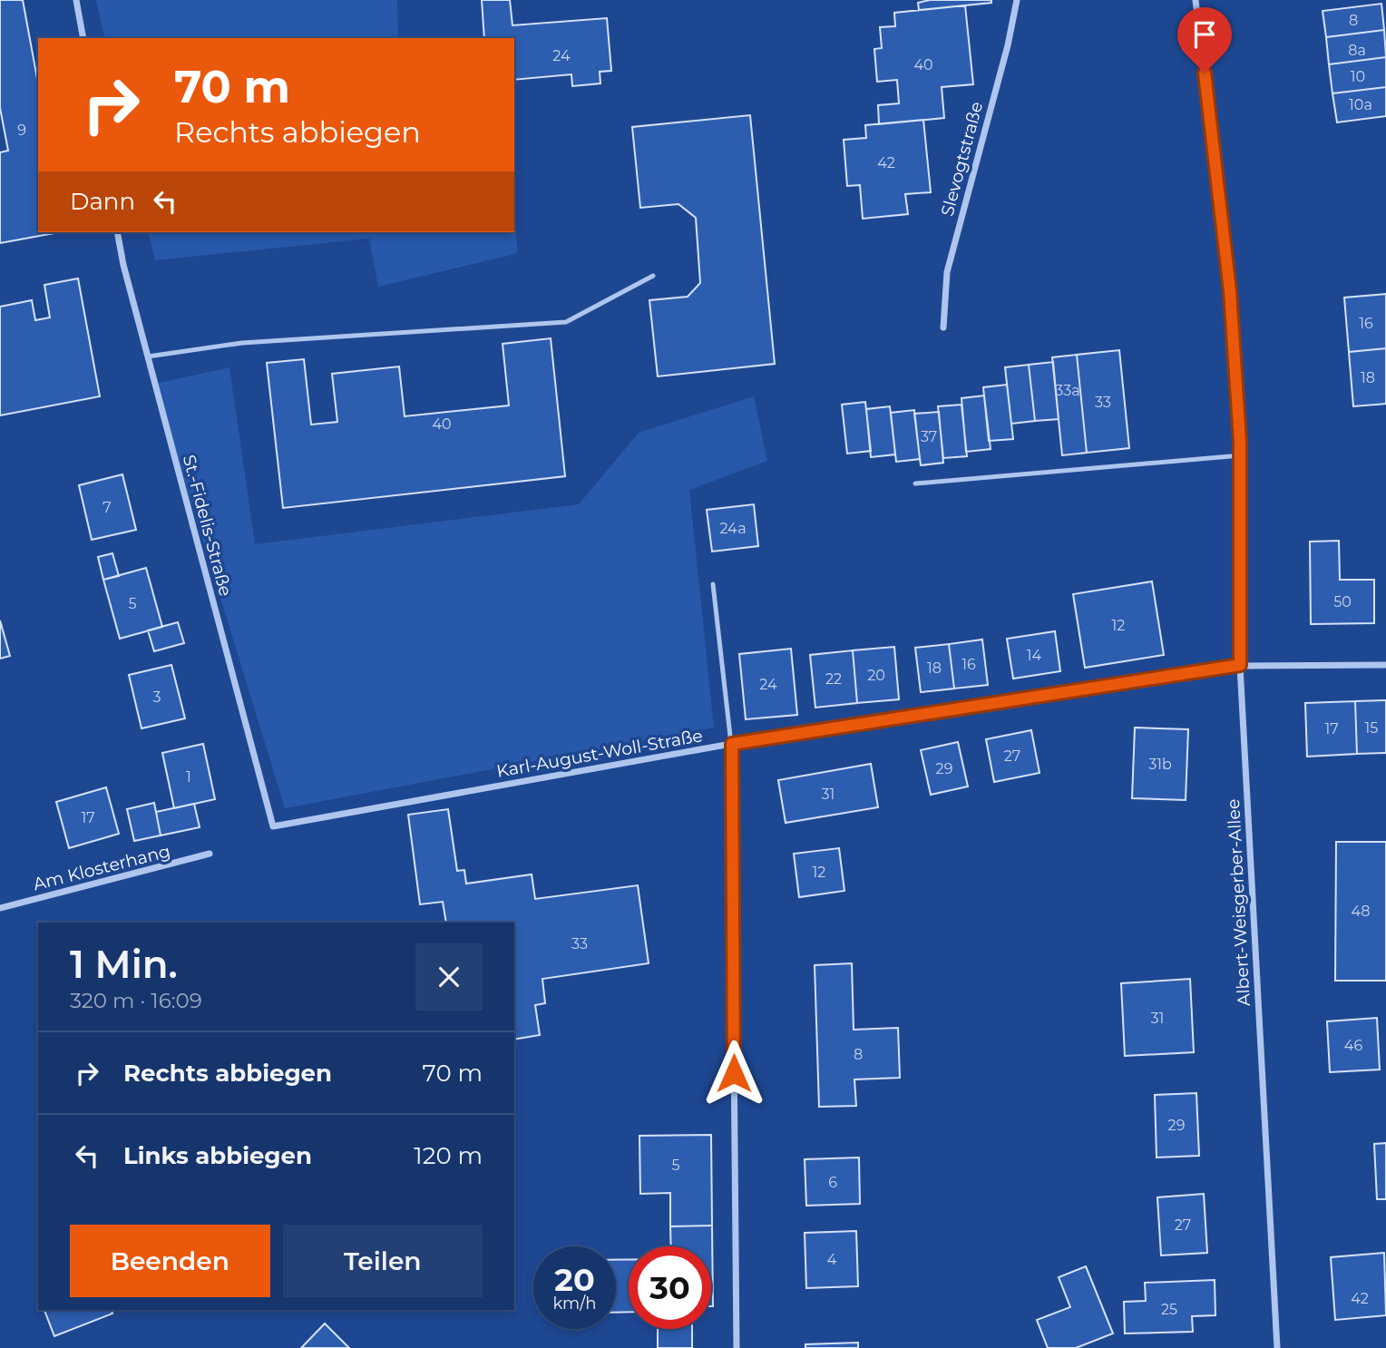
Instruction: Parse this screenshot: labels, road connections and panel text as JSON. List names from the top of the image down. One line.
{"streets":{"street":["Slevogtstraße","St.-Fidelis-Straße","Karl-August-Woll-Straße","Am Klosterhang","Albert-Weisgerber-Allee"]},"crossings":[["St.-Fidelis-Straße","Karl-August-Woll-Straße"],["Karl-August-Woll-Straße","Albert-Weisgerber-Allee"]],"house_numbers":["8","8a","24","40","10","10a","9","42","16","18","33a","33","40","37","7","24a","50","5","12","14","16","18","20","22","24","3","15","17","27","31b","29","1","31","17","12","48","33","31","46","8","29","5","6","27","4","42","25"],"page":{"turn":["70 m","Rechts abbiegen"],"then":"Dann","heading":["1 Min.","320 m · 16:09"],"list":[{"name":"Rechts abbiegen","value":"70 m"},{"name":"Links abbiegen","value":"120 m"}],"buttons":["Beenden","Teilen"],"speed":"20 km/h","limit":"30"}}
